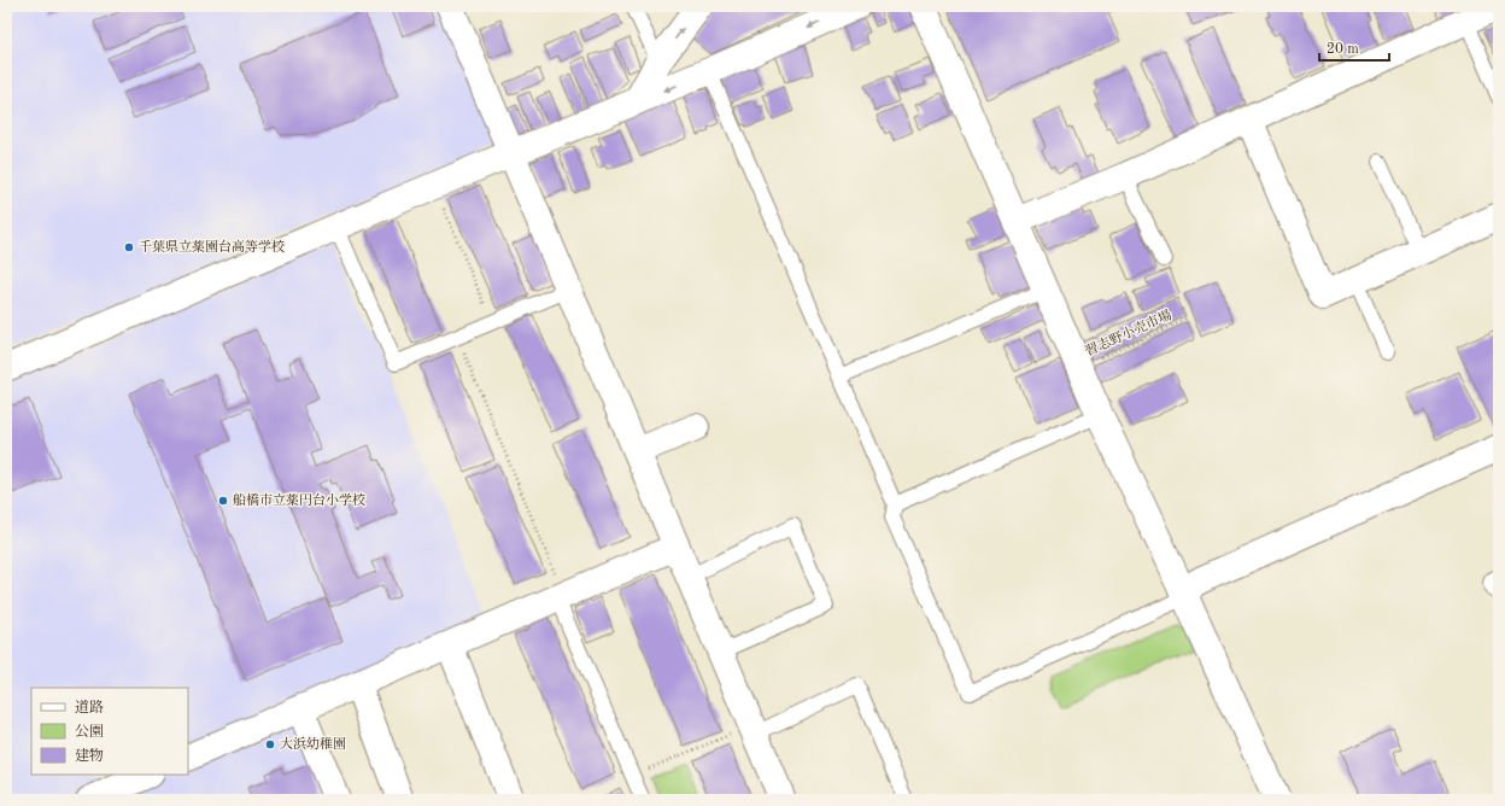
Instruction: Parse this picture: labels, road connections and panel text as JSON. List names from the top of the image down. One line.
{"streets":{"path":["習志野小売市場"]},"places":["千葉県立薬園台高等学校","船橋市立薬円台小学校","大浜幼稚園"],"legend":["道路","公園","建物"],"scale_bar":"20 m"}
